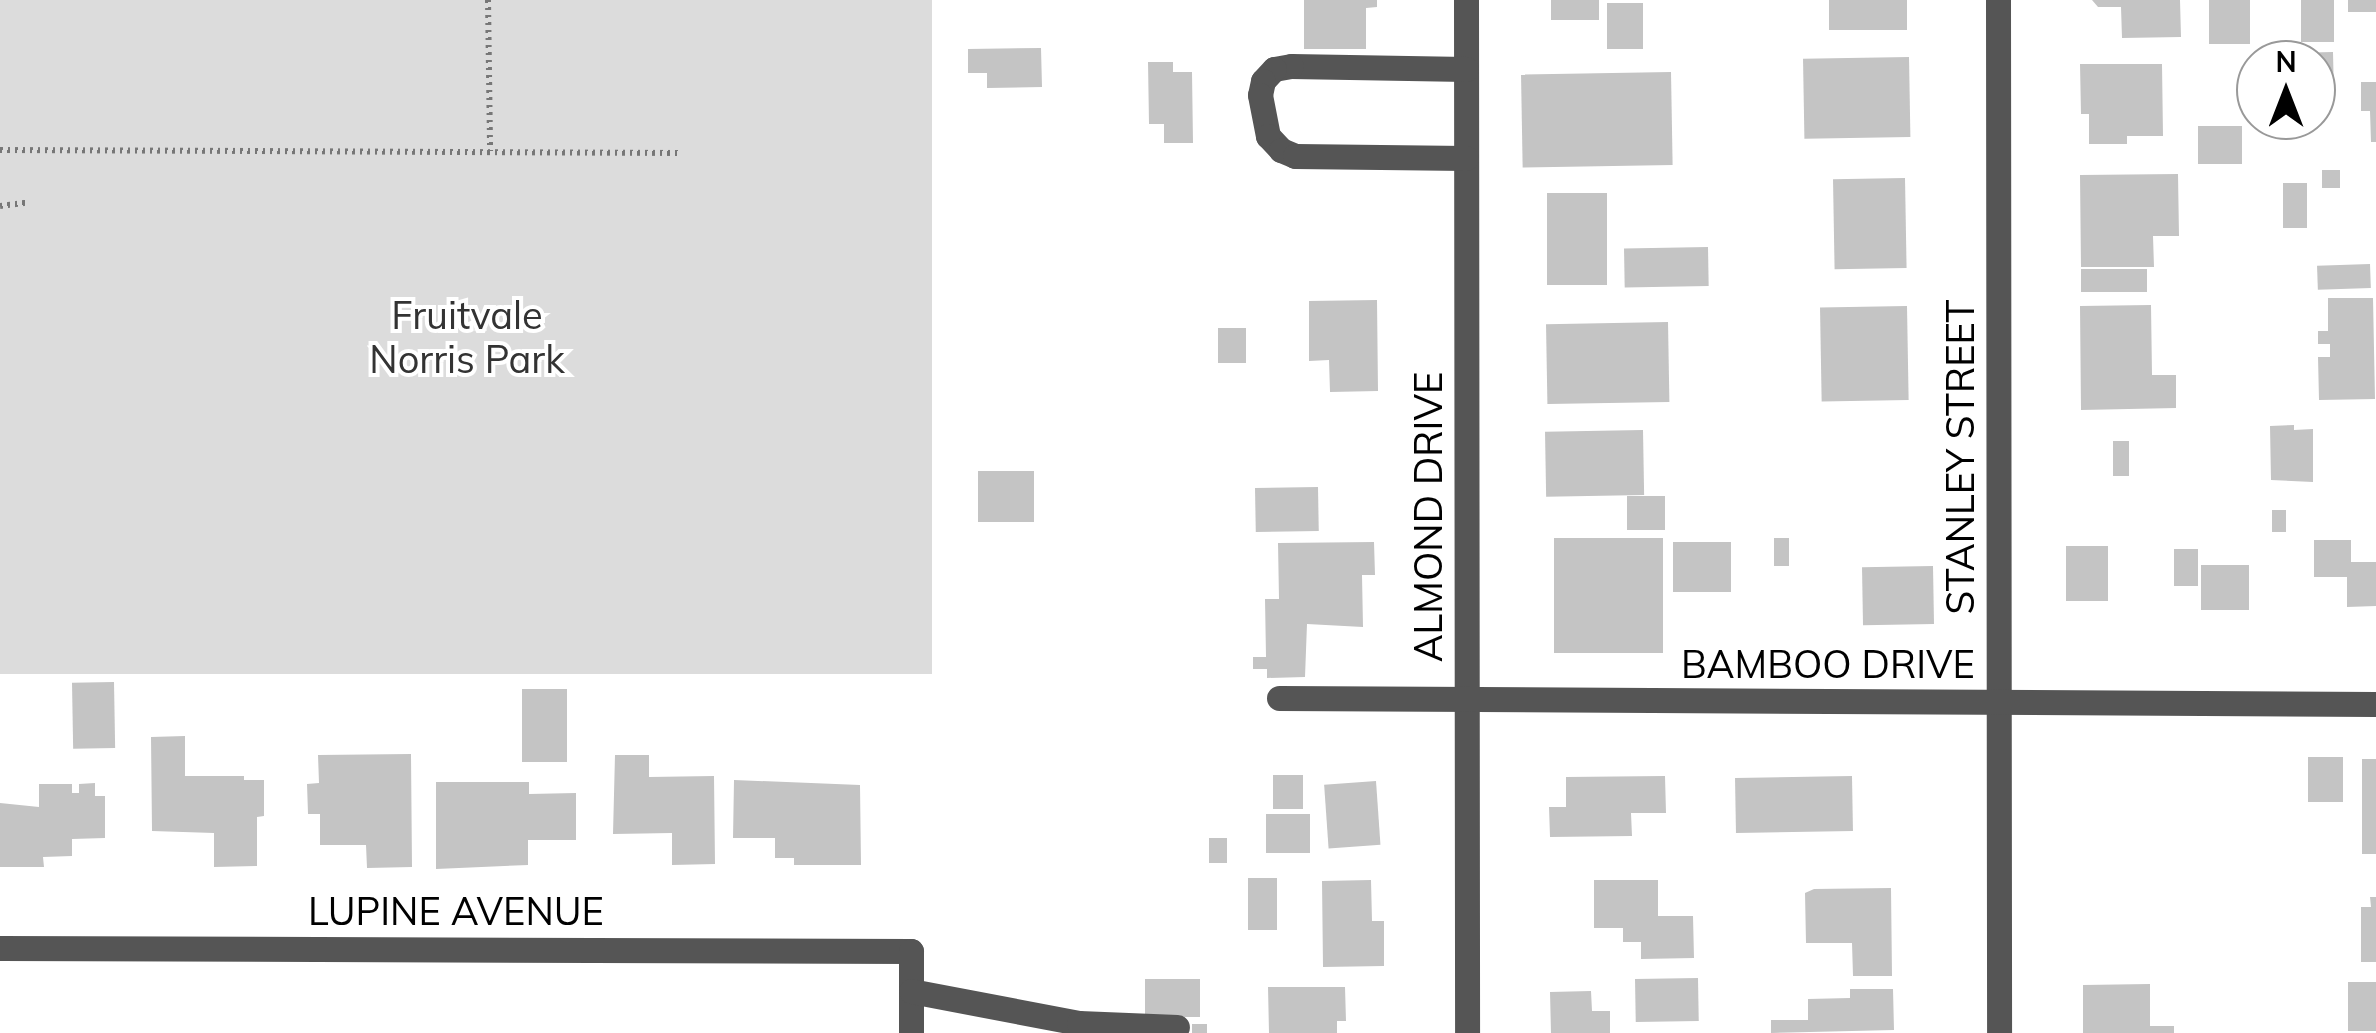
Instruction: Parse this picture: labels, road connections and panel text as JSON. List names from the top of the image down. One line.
{"streets":{"street":["STANLEY STREET","ALMOND DRIVE","BAMBOO DRIVE","LUPINE AVENUE"]},"crossings":[["STANLEY STREET","BAMBOO DRIVE"],["ALMOND DRIVE","BAMBOO DRIVE"]],"parks":["Fruitvale Norris Park"],"north":"top"}
